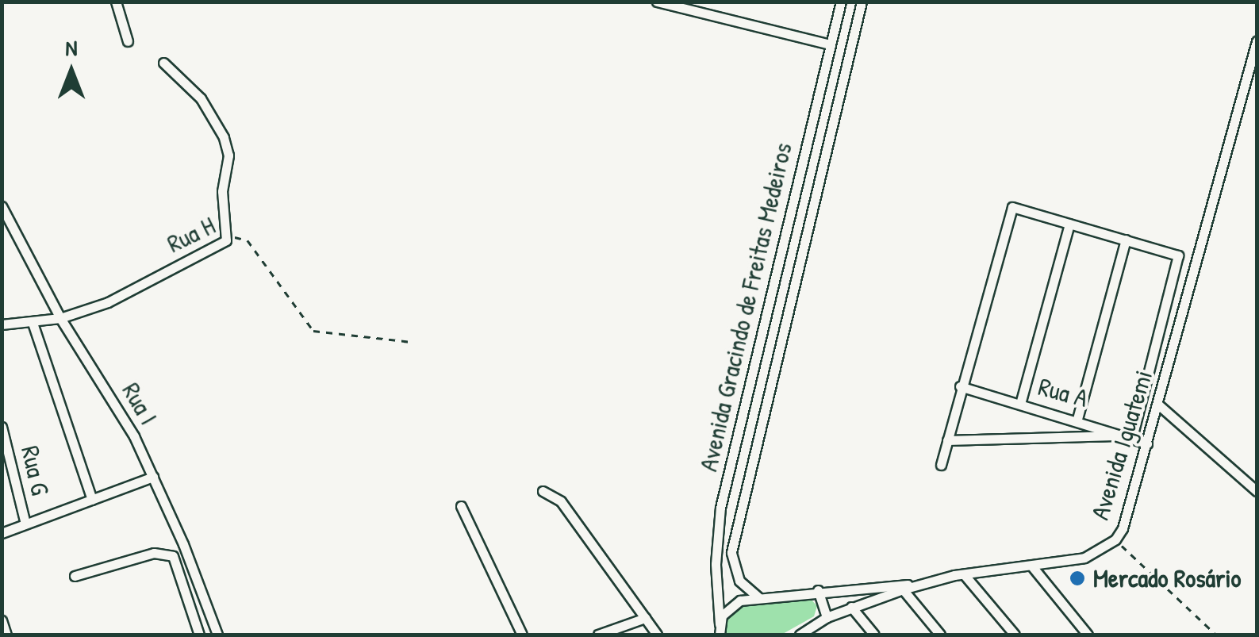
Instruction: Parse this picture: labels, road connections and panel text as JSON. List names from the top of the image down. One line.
{"streets":{"street":["Rua H","Avenida Gracindo de Freitas Medeiros","Rua A","Rua I","Avenida Iguatemi","Rua G"]},"crossings":[["Rua H","Rua I"]],"places":["Mercado Rosário"],"north":"top"}
